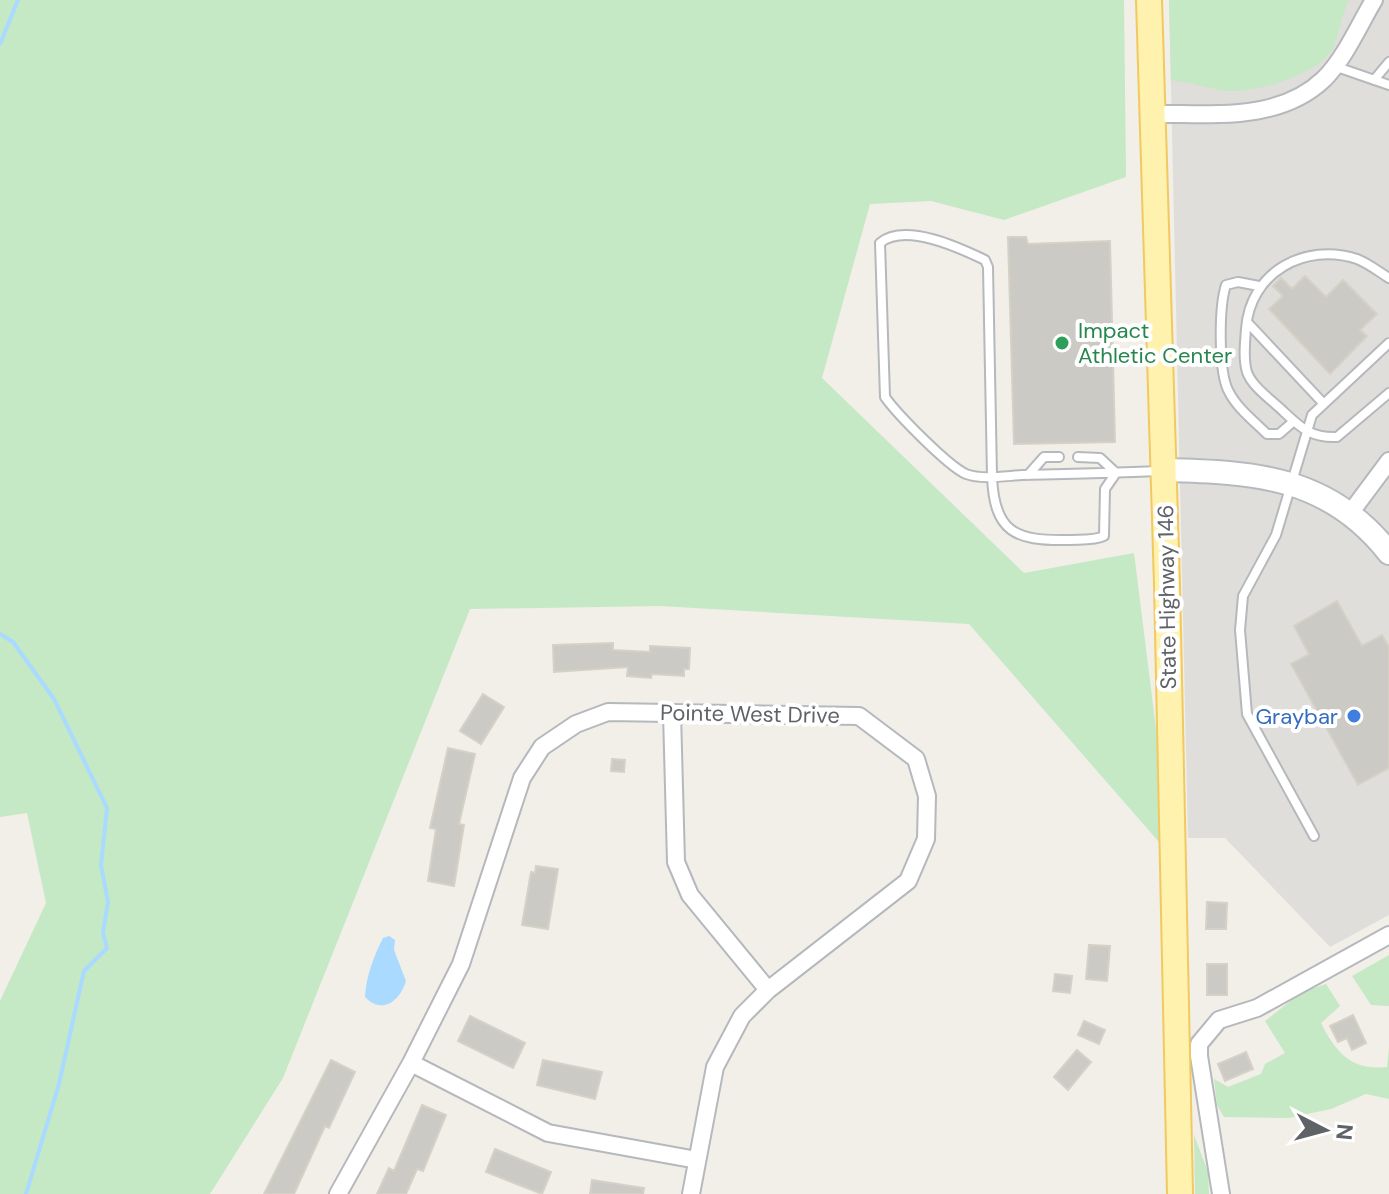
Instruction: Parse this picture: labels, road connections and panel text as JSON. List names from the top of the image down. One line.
{"streets":{"main road":["State Highway 146"],"street":["Pointe West Drive"]},"places":["Impact Athletic Center","Graybar"],"north":"right"}
